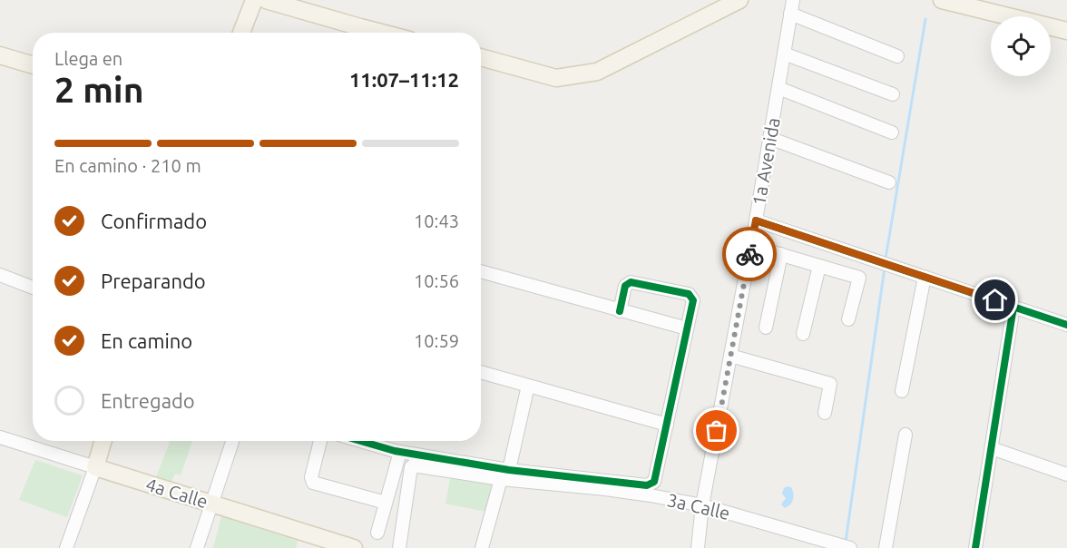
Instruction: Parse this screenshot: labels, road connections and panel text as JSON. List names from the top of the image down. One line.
{"streets":{"main road":["4a Calle"],"street":["1a Avenida","3a Calle"]},"crossings":[["1a Avenida","3a Calle"]],"page":{"heading":["2 min","Llega en","11:07–11:12"],"bar":"En camino · 210 m","list":[["Confirmado","10:43"],["Preparando","10:56"],["En camino","10:59"],"Entregado"]}}
